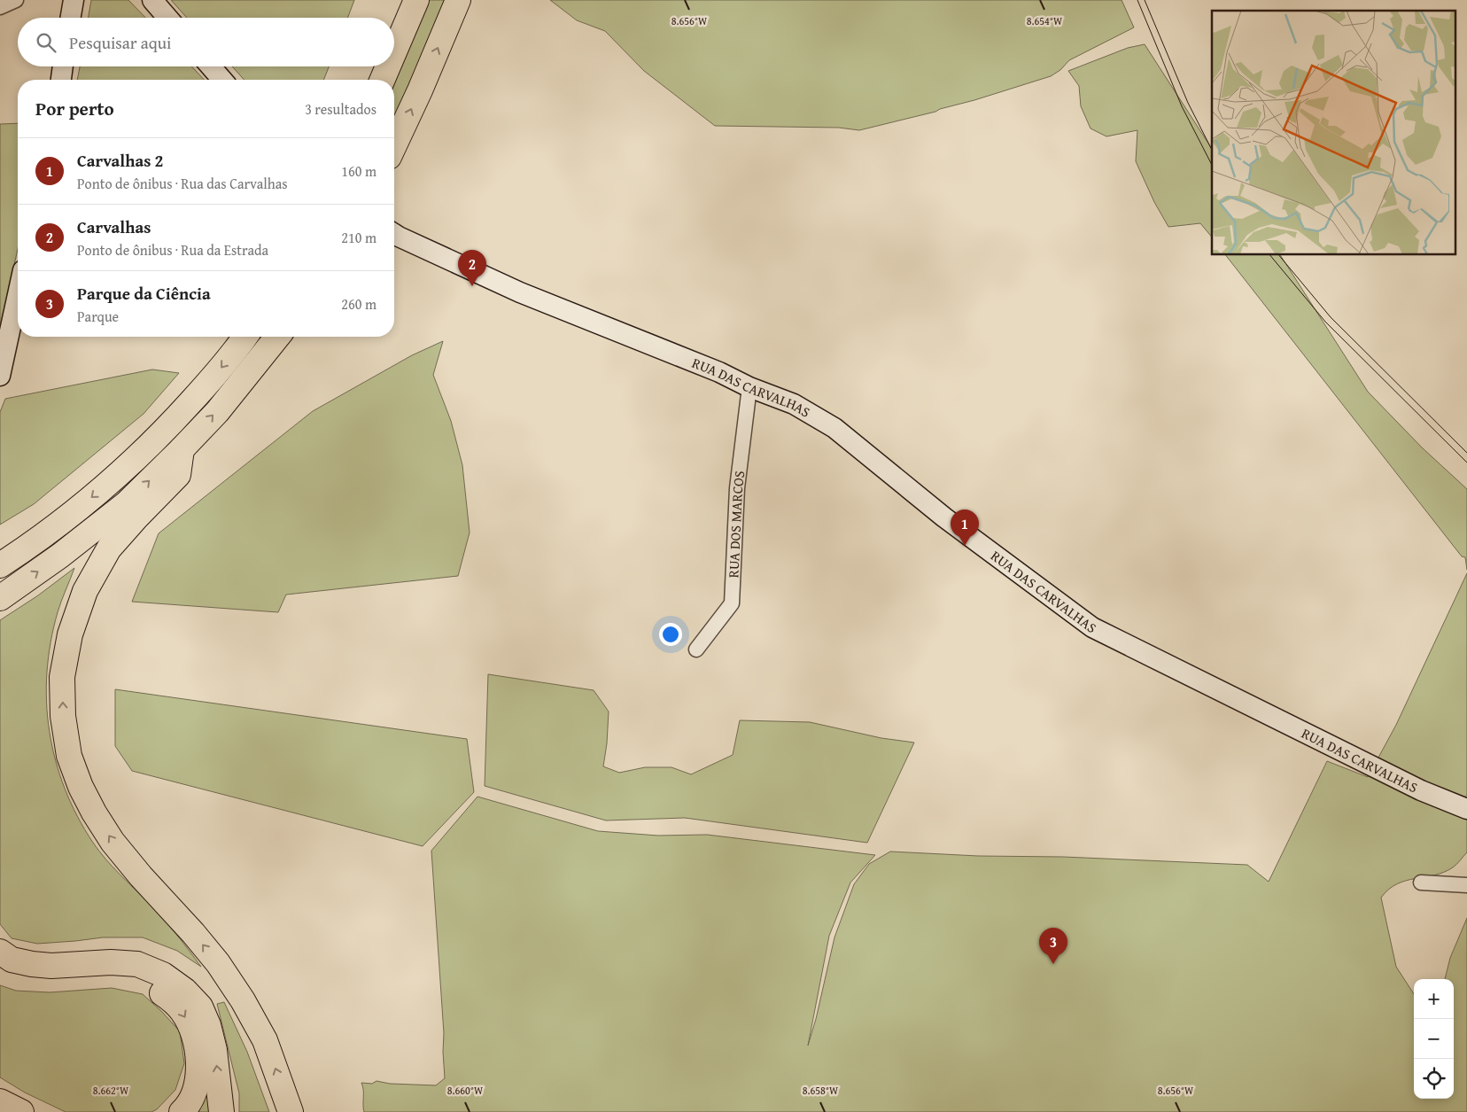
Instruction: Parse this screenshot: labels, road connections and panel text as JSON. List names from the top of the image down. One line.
{"streets":{"street":["RUA DAS CARVALHAS","RUA DOS MARCOS"]},"crossings":[["RUA DAS CARVALHAS","RUA DOS MARCOS"]],"page":{"search":"Pesquisar aqui","heading":["Por perto","3 resultados"],"list":[{"mark":"1","name":"Carvalhas 2","note":"Ponto de ônibus · Rua das Carvalhas","value":"160 m"},{"mark":"2","name":"Carvalhas","note":"Ponto de ônibus · Rua da Estrada","value":"210 m"},{"mark":"3","name":"Parque da Ciência","note":"Parque","value":"260 m"}],"pins":["2","1","3"],"map_buttons":["+","−"]},"coordinates":["8.656°W","8.654°W","8.662°W","8.660°W","8.658°W"]}
